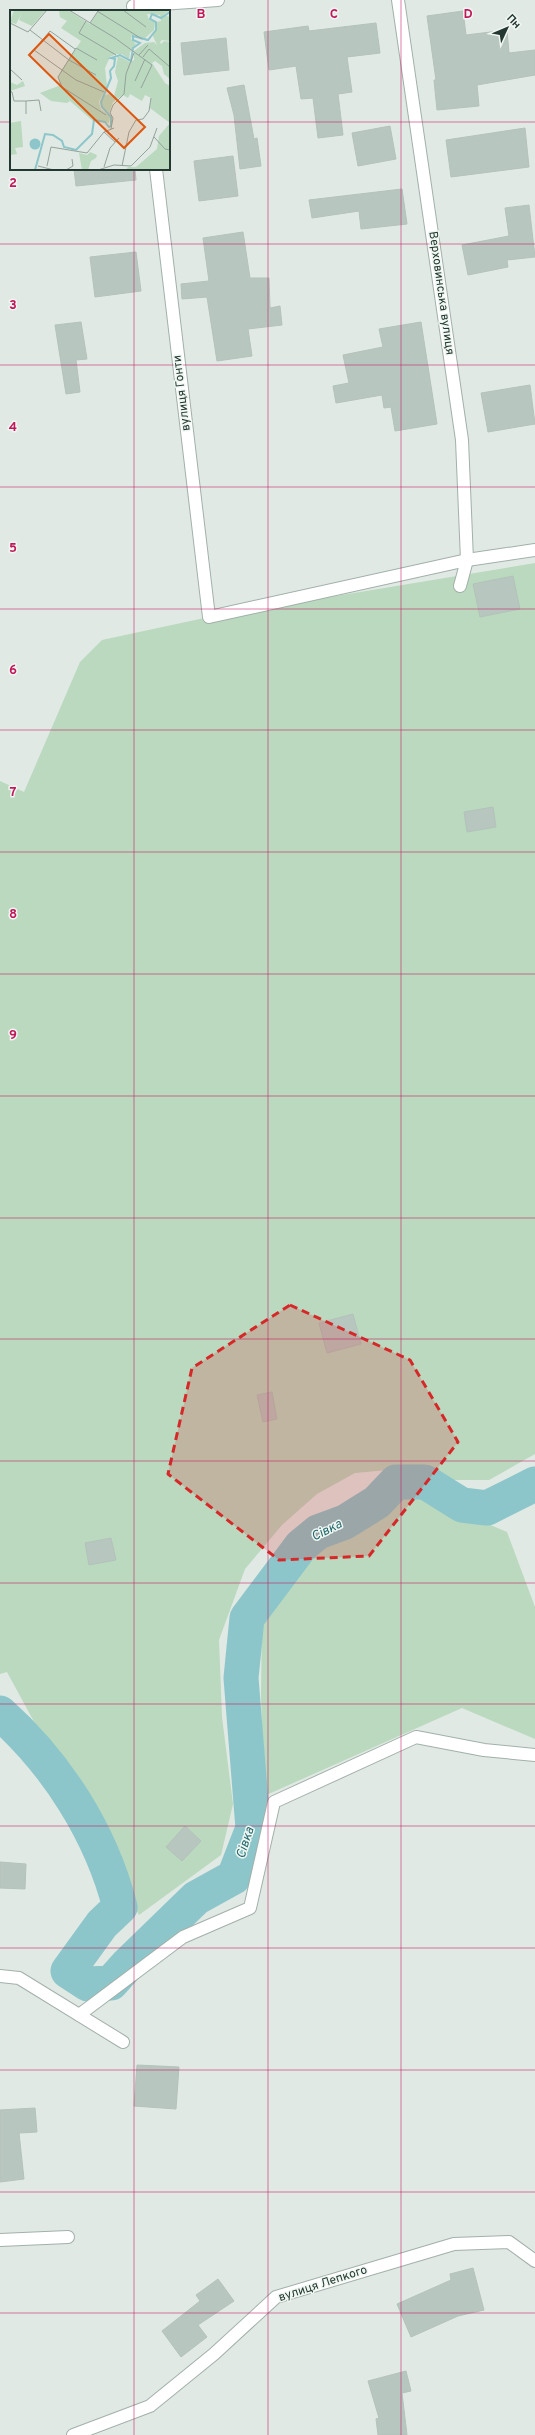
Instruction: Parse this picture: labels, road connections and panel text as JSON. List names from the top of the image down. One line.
{"streets":{"street":["Верховинська вулиця","вулиця Гонти","вулиця Лепкого"]},"crossings":[["Верховинська вулиця","вулиця Гонти"]],"water":["Сівка"],"north":"top right","grid":{"columns":["B","C","D"],"rows":["2","3","4","5","6","7","8","9"]}}
